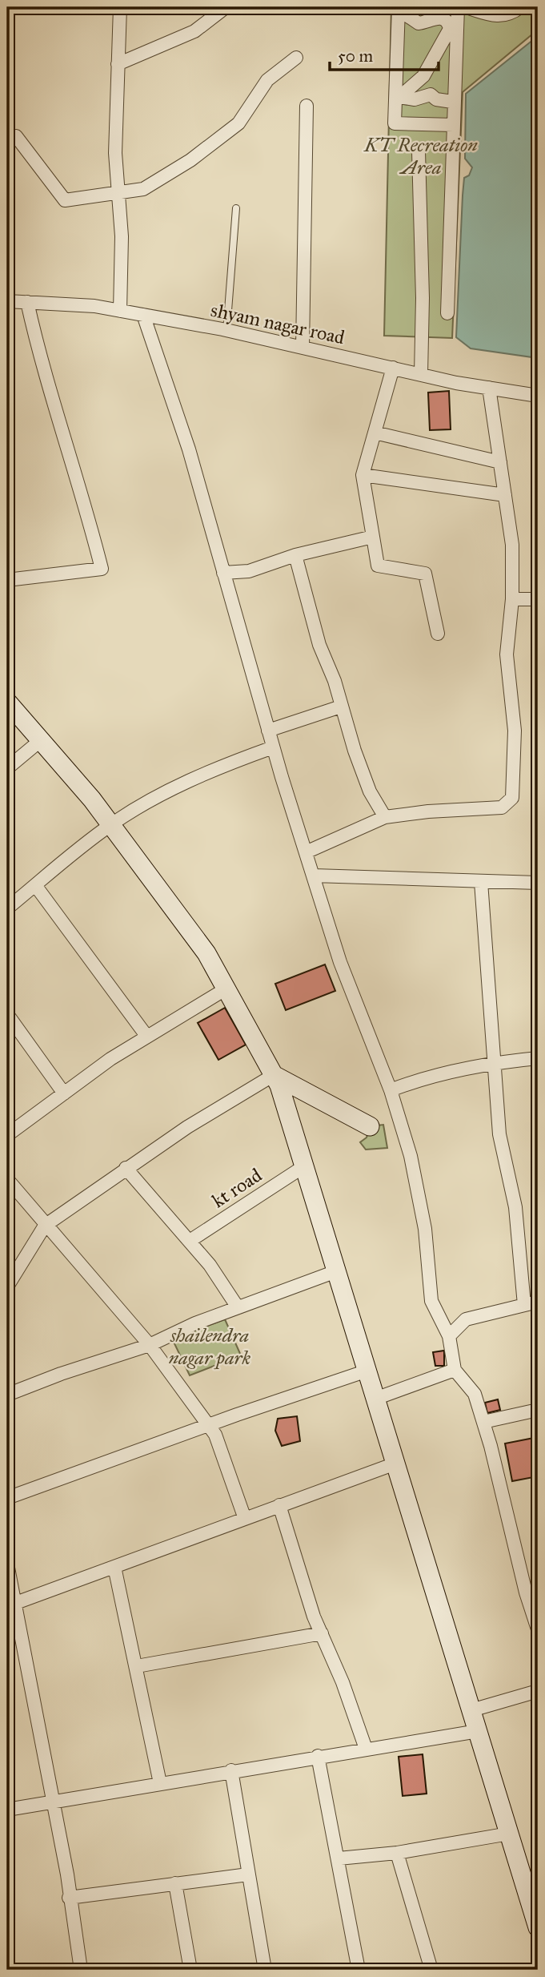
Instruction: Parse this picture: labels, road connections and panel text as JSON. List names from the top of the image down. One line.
{"streets":{"street":["shyam nagar road","kt road"]},"parks":["KT Recreation Area","shailendra nagar park"],"scale_bar":"50 m"}
